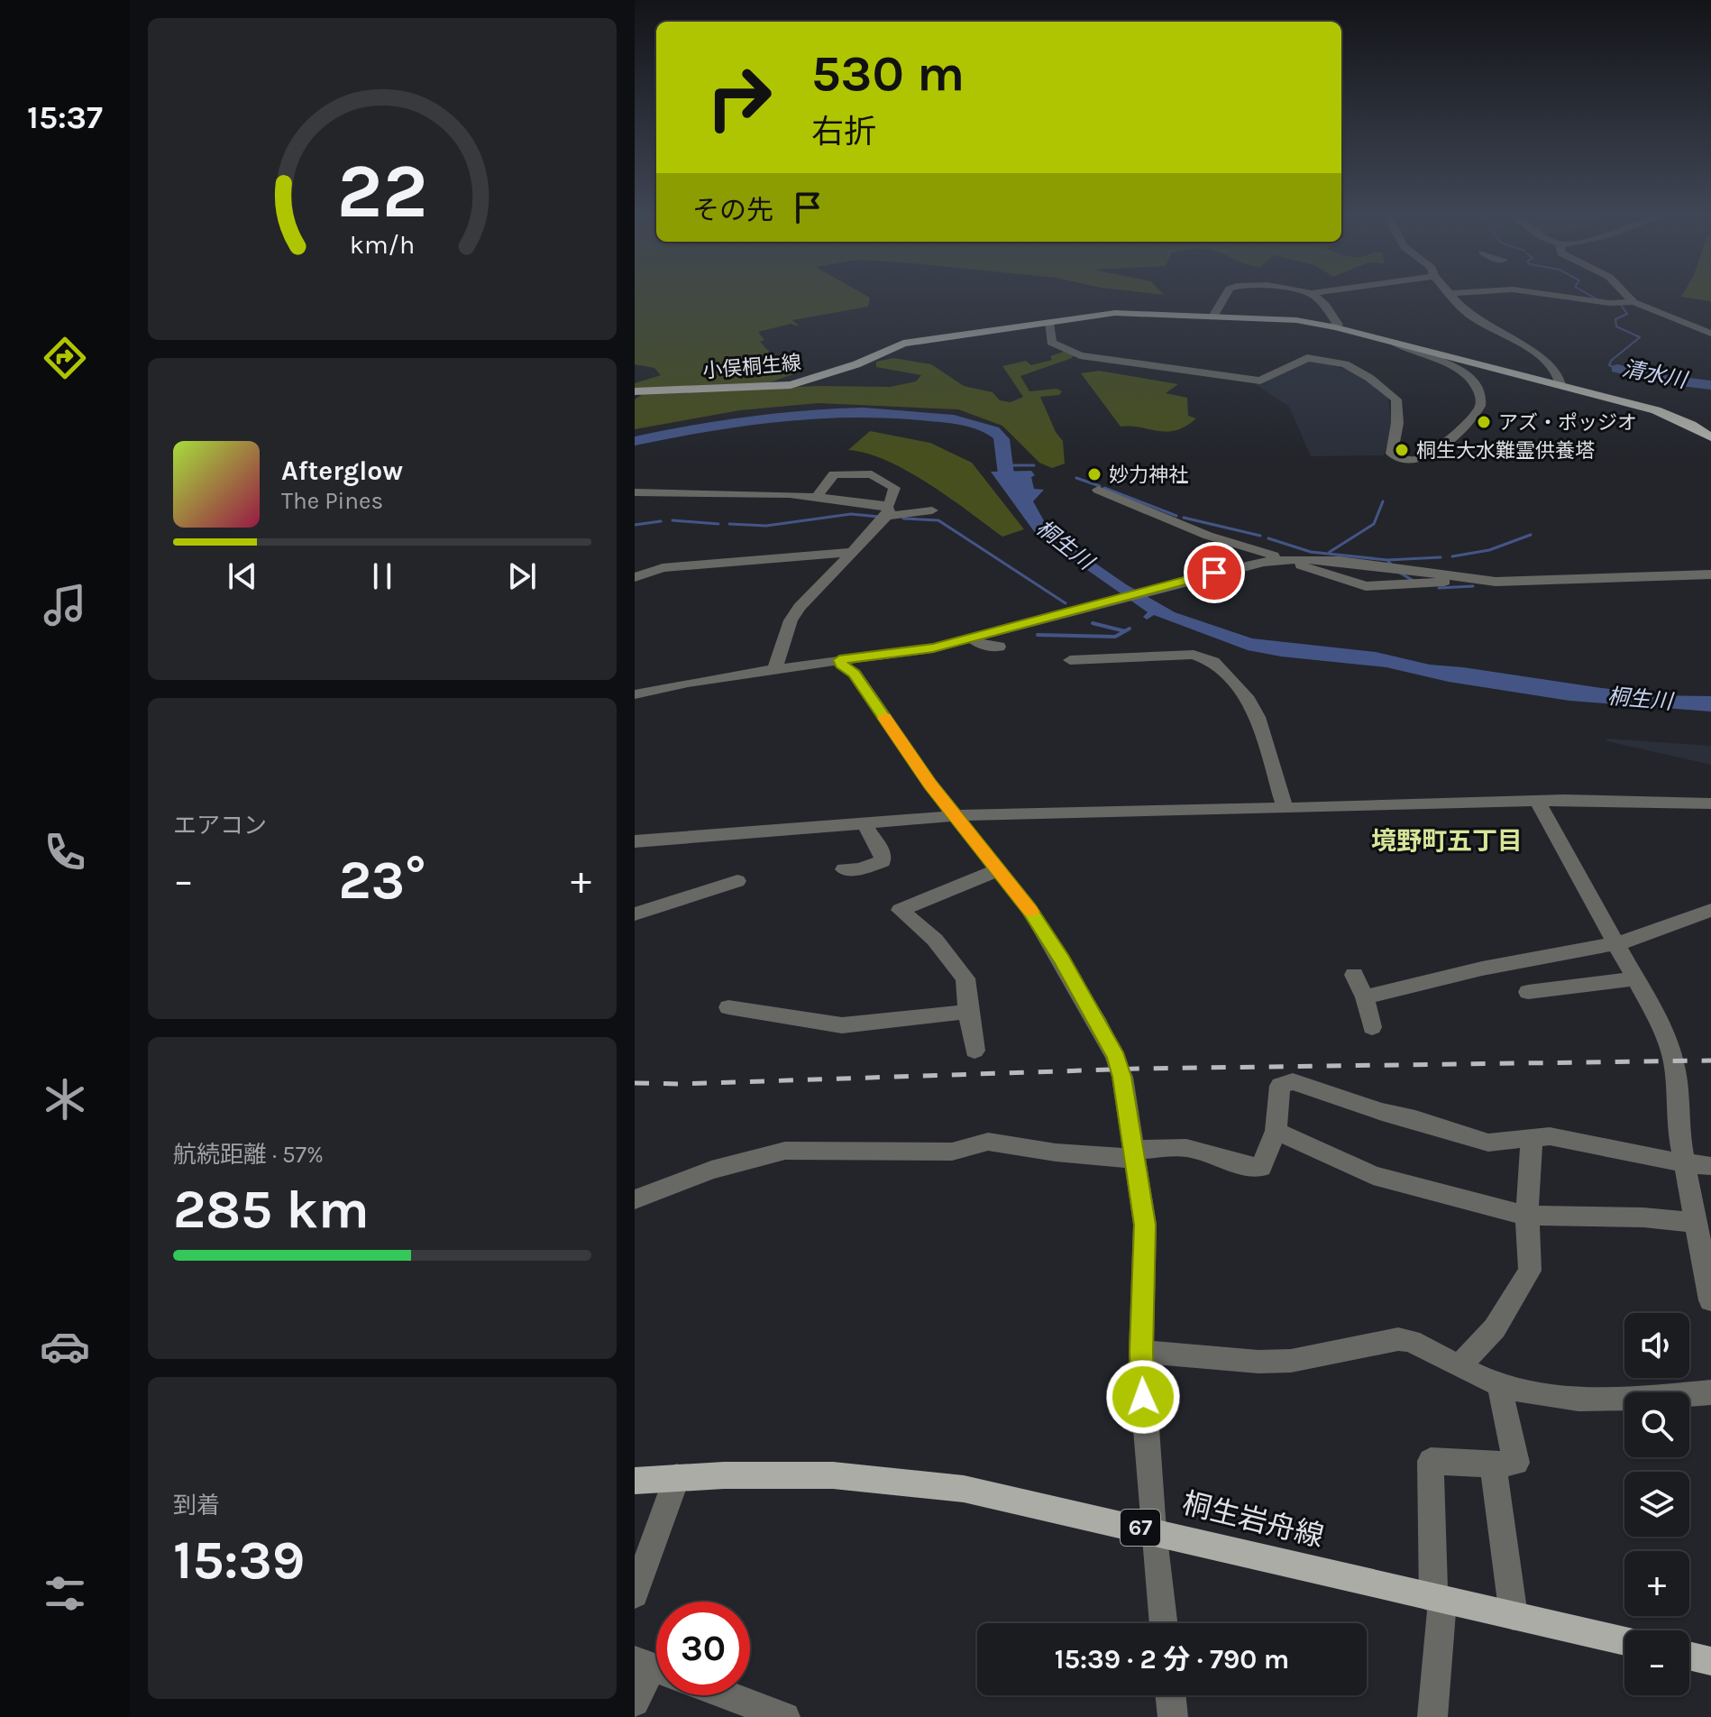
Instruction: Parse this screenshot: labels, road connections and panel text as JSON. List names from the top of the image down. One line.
{"streets":{"main road":["小俣桐生線","桐生岩舟線","67"]},"districts":["境野町五丁目"],"water":["清水川","桐生川"],"places":["アズ・ポッジオ","桐生大水難霊供養塔","妙力神社"],"page":{"tabs":"15:37","turn":["530 m","右折"],"then":"その先","song":["Afterglow","The Pines"],"tile":["エアコン",["航続距離 · 57%","285 km"],["到着","15:39"]],"heat":["−","23°","+"],"map_buttons":["+","−"],"limit":"30","trip":"15:39 · 2 分 · 790 m","gauge":["22","km/h"]}}
